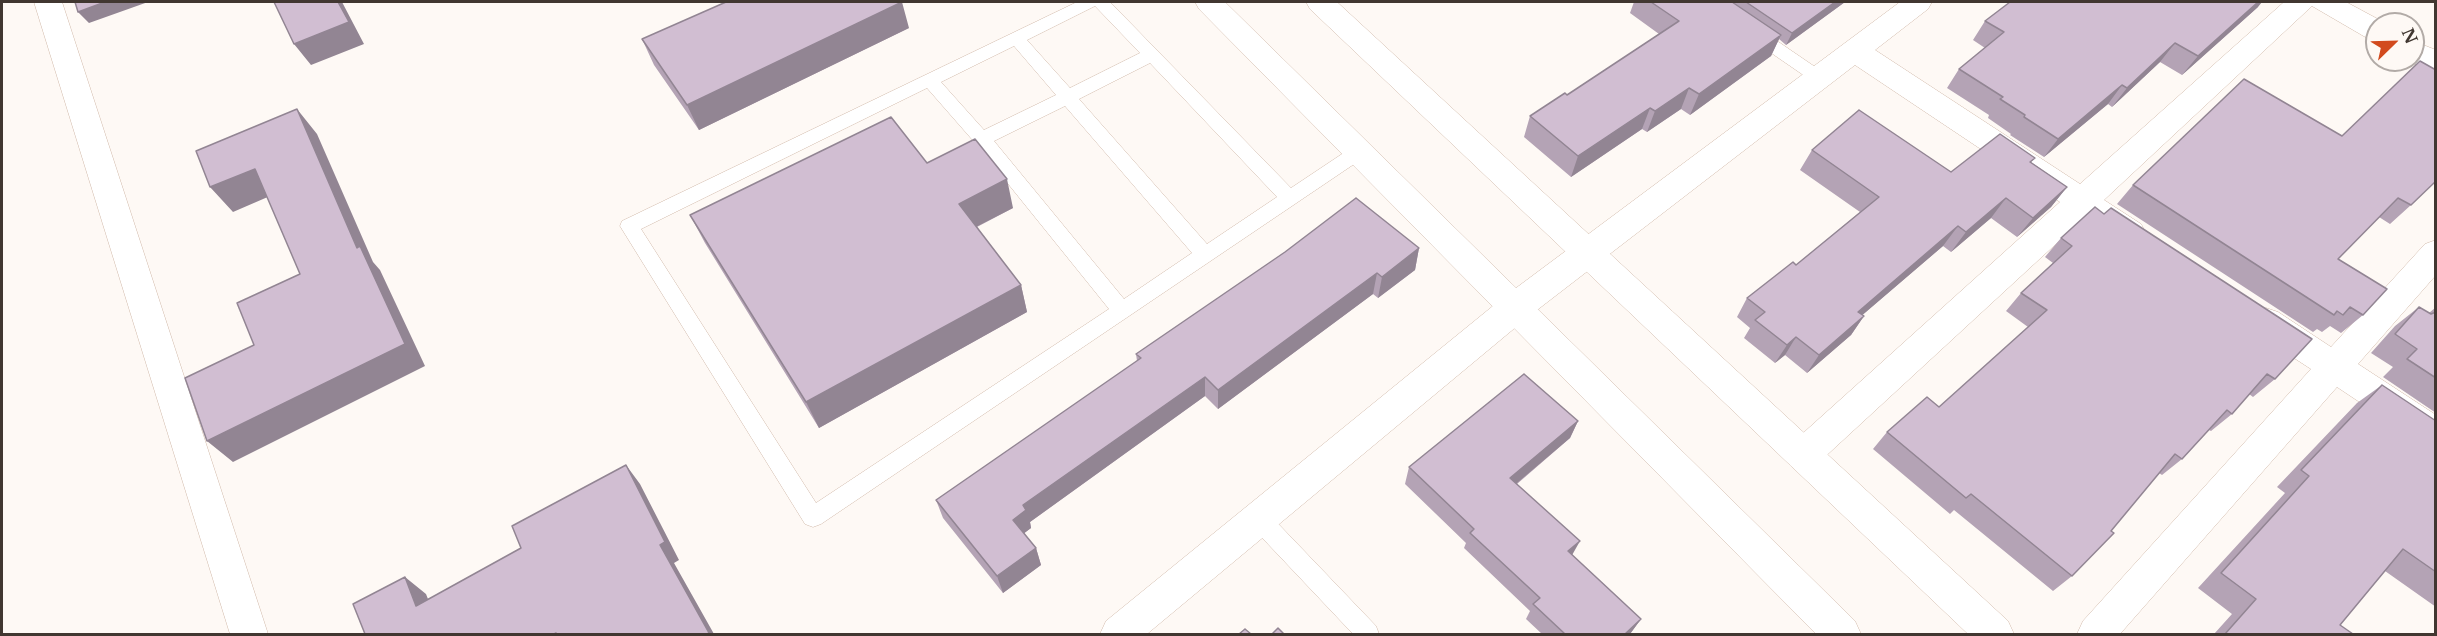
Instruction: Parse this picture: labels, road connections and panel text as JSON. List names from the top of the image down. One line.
{"north":"top right"}
